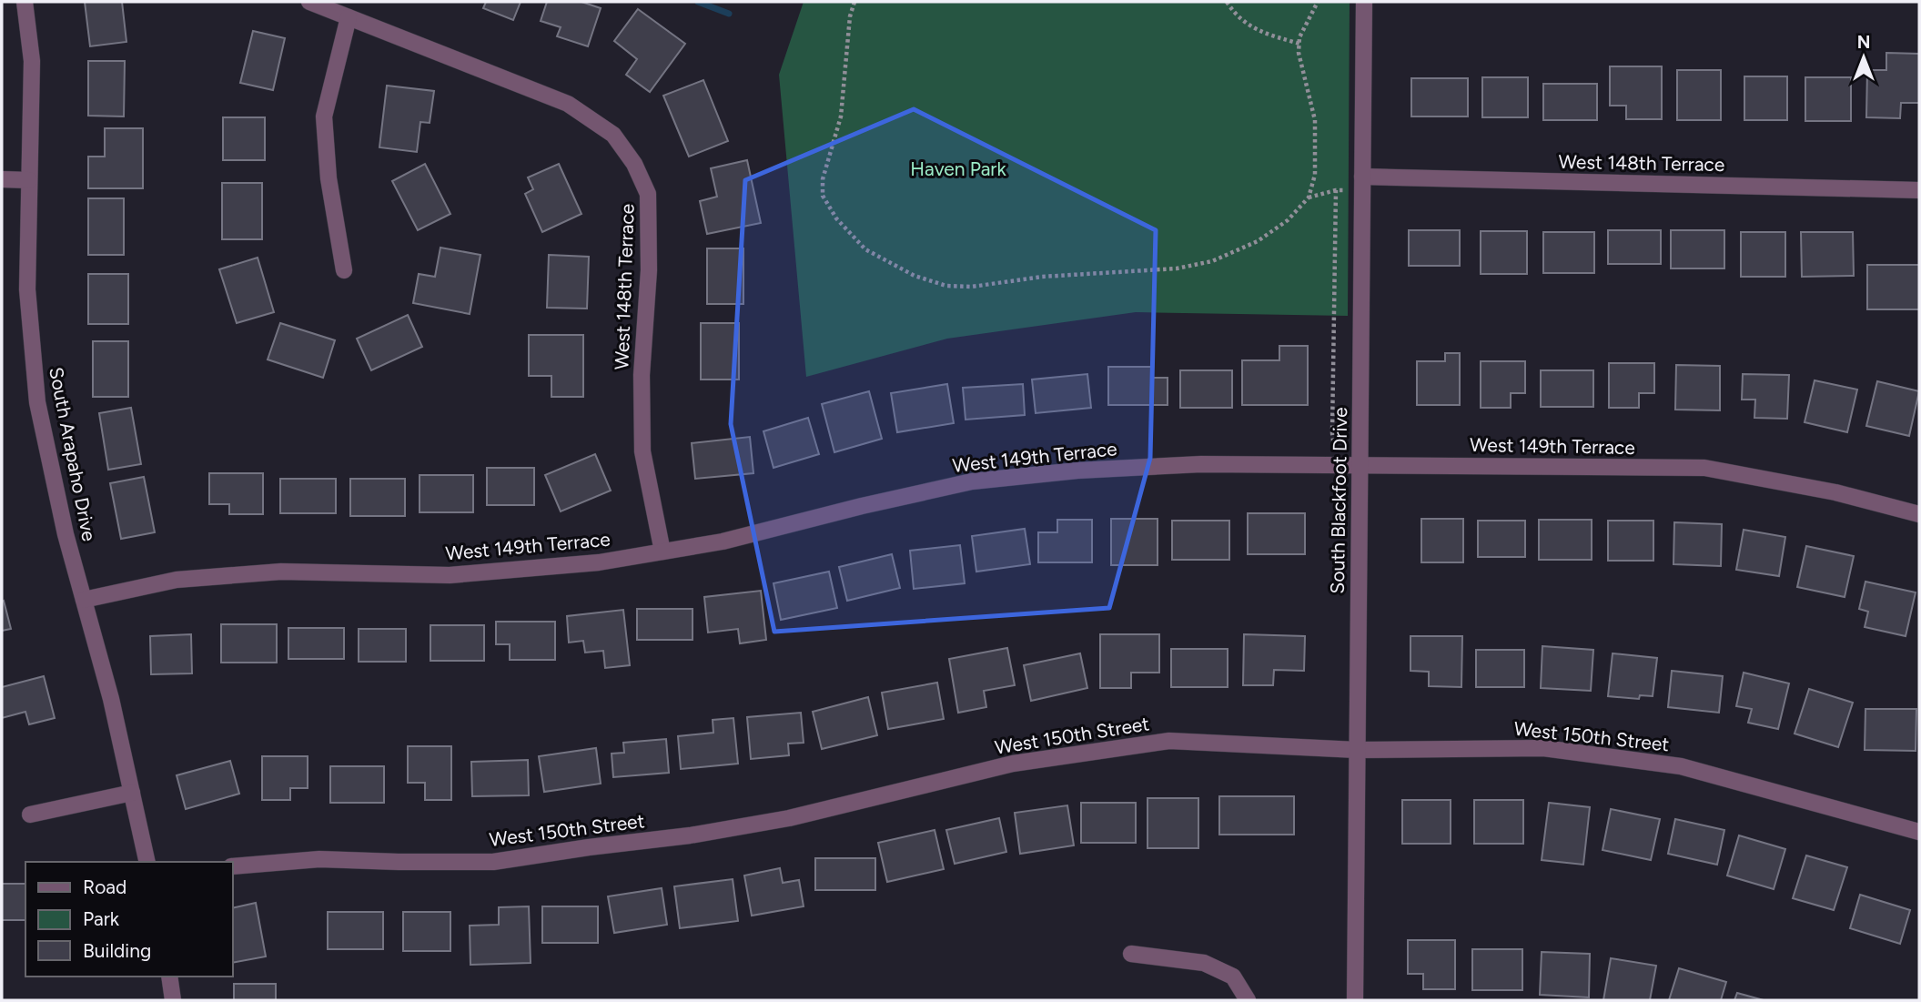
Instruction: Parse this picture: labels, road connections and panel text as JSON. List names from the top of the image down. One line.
{"streets":{"street":["West 148th Terrace","West 149th Terrace","South Arapaho Drive","South Blackfoot Drive","West 150th Street"]},"crossings":[["West 148th Terrace","West 149th Terrace"],["West 148th Terrace","South Blackfoot Drive"],["West 149th Terrace","South Arapaho Drive"],["West 149th Terrace","South Blackfoot Drive"],["South Blackfoot Drive","West 150th Street"]],"parks":["Haven Park"],"legend":["Road","Park","Building"],"north":"top"}
